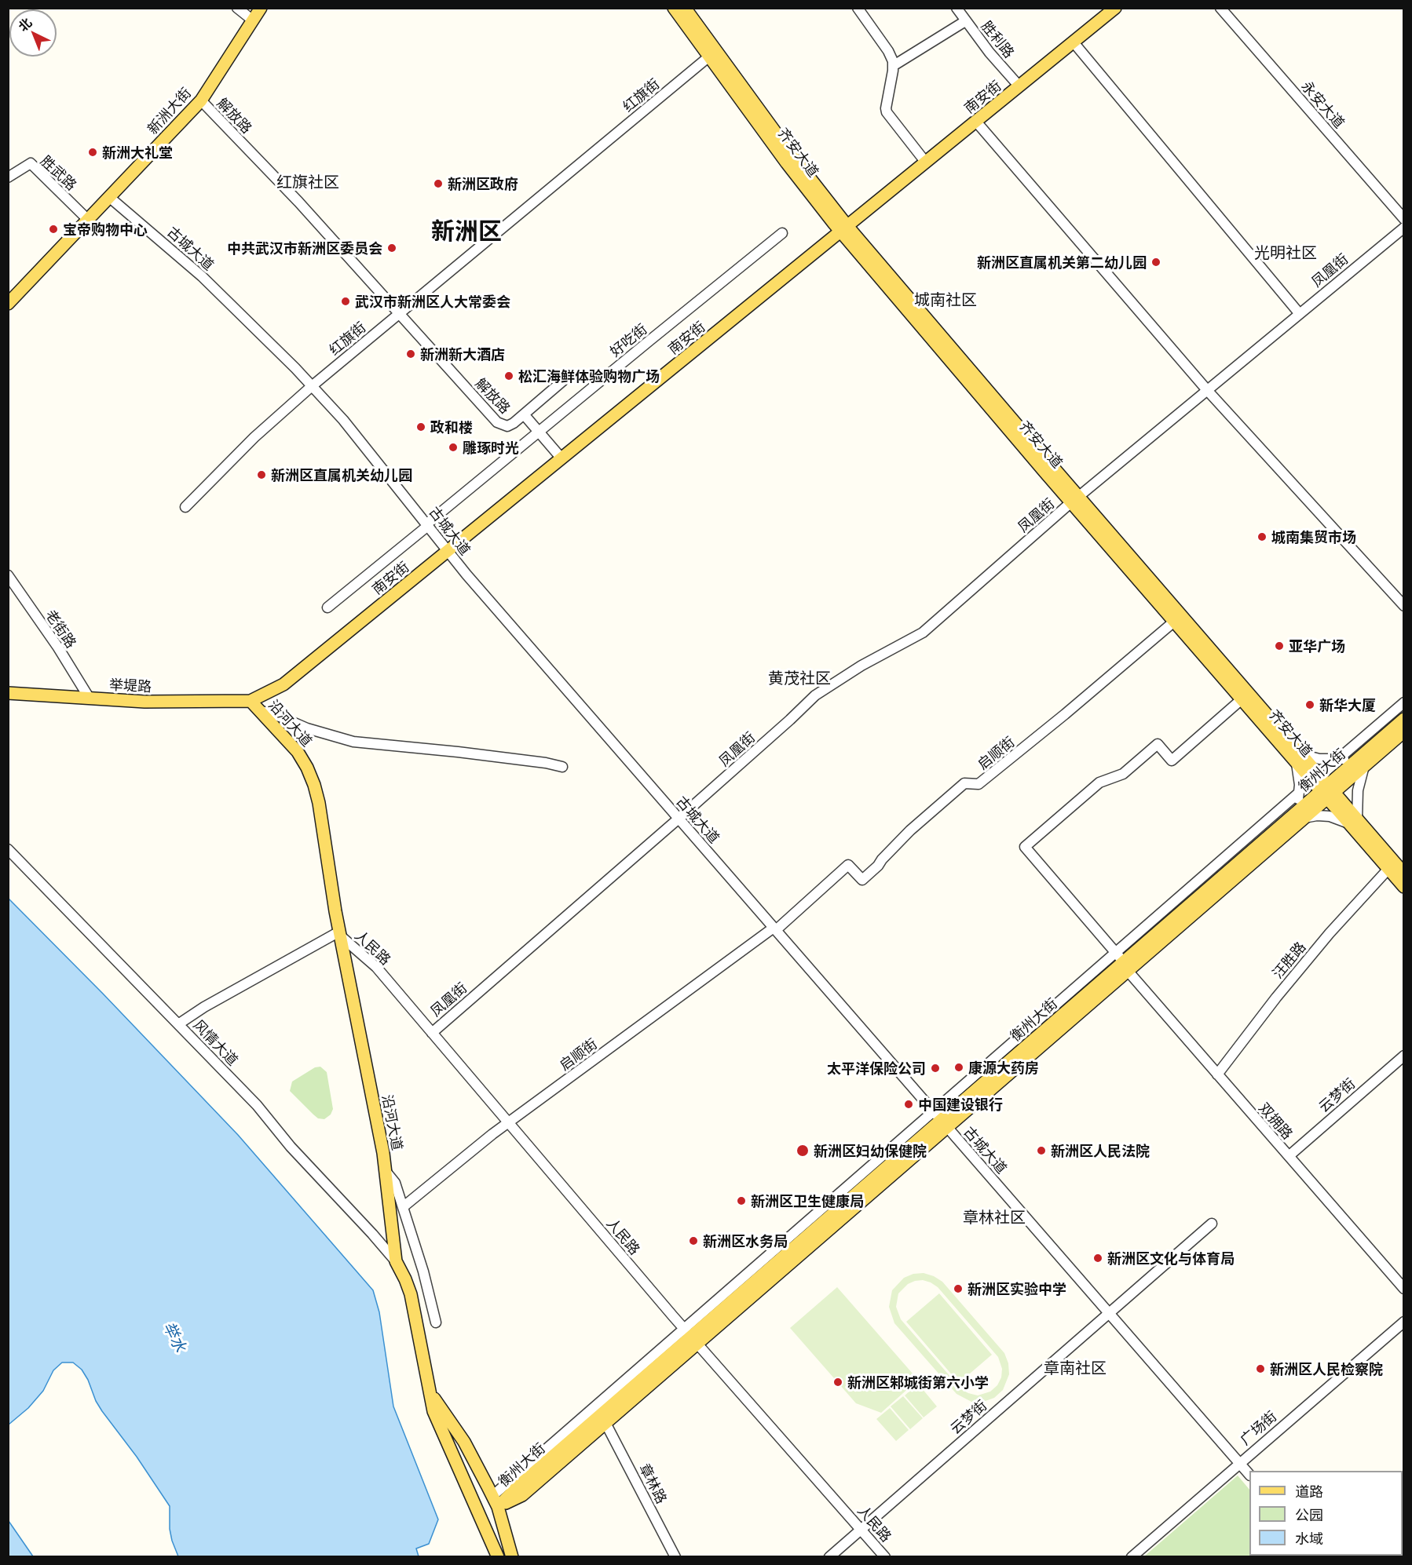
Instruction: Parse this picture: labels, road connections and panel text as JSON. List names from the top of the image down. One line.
{"streets":{"main road":["南安街","新洲大街","齐安大道","举堤路","沿河大道","衡州大街"],"street":["胜利路","红旗街","永安大道","解放路","胜武路","古城大道","凤凰街","好吃街","老街路","启顺街","人民路","汪胜路","风情大道","云梦街","双拥路","广场街","章林路"]},"crossings":[["胜利路","南安街"],["红旗街","解放路"],["红旗街","齐安大道"],["红旗街","古城大道"],["南安街","齐安大道"],["南安街","古城大道"],["南安街","举堤路"],["南安街","沿河大道"],["新洲大街","解放路"],["新洲大街","胜武路"],["新洲大街","古城大道"],["齐安大道","凤凰街"],["齐安大道","启顺街"],["齐安大道","衡州大街"],["齐安大道","汪胜路"],["齐安大道","双拥路"],["古城大道","凤凰街"],["古城大道","好吃街"],["古城大道","启顺街"],["古城大道","衡州大街"],["古城大道","云梦街"],["古城大道","广场街"],["凤凰街","人民路"],["老街路","举堤路"],["举堤路","沿河大道"],["沿河大道","人民路"],["沿河大道","风情大道"],["启顺街","人民路"],["衡州大街","人民路"],["衡州大街","双拥路"],["衡州大街","章林路"],["人民路","云梦街"],["汪胜路","双拥路"],["云梦街","双拥路"]],"districts":["红旗社区","新洲区","光明社区","城南社区","黄茂社区","章林社区","章南社区"],"water":["举水"],"places":["新洲大礼堂","新洲区政府","宝帝购物中心","中共武汉市新洲区委员会","新洲区直属机关第二幼儿园","武汉市新洲区人大常委会","新洲新大酒店","松汇海鲜体验购物广场","政和楼","雕琢时光","新洲区直属机关幼儿园","城南集贸市场","亚华广场","新华大厦","康源大药房","太平洋保险公司","中国建设银行","新洲区妇幼保健院","新洲区人民法院","新洲区卫生健康局","新洲区水务局","新洲区文化与体育局","新洲区实验中学","新洲区人民检察院","新洲区邾城街第六小学"],"legend":["道路","公园","水域"],"north":"top left"}
